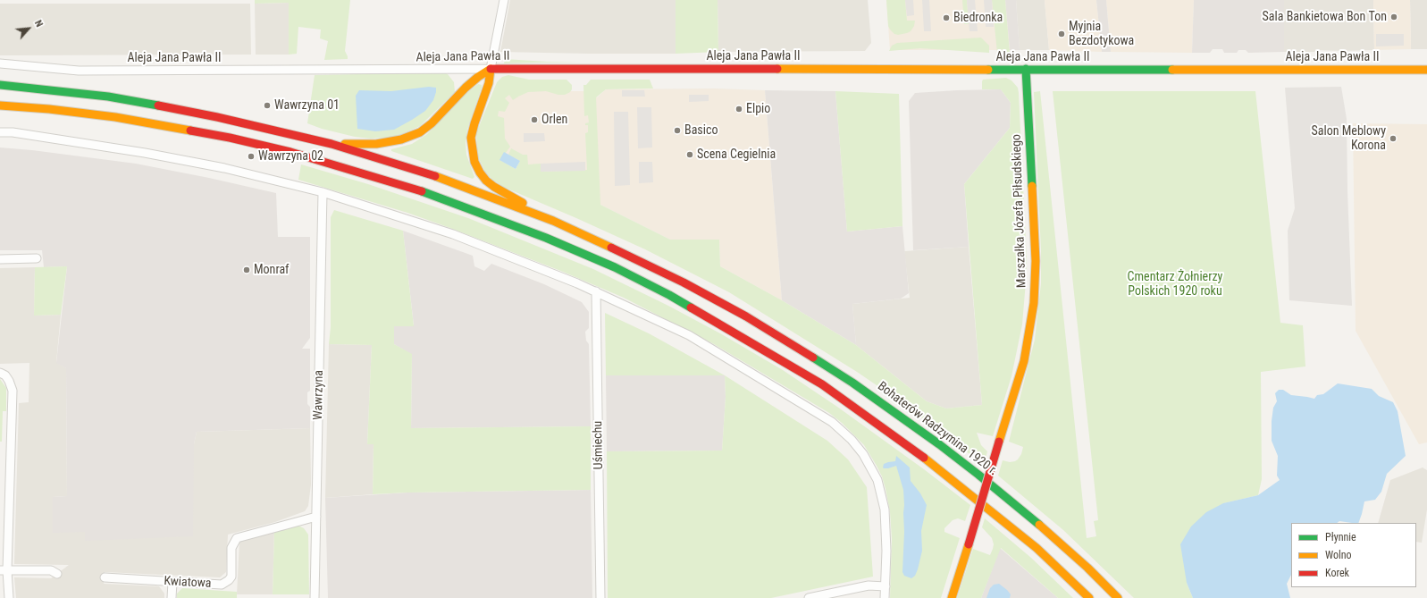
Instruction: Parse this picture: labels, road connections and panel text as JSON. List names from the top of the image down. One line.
{"streets":{"main road":["Aleja Jana Pawła II","Marszałka Józefa Piłsudskiego","Bohaterów Radzymina 1920 r."],"street":["Wawrzyna","Uśmiechu","Kwiatowa"]},"crossings":[["Aleja Jana Pawła II","Marszałka Józefa Piłsudskiego"],["Wawrzyna","Kwiatowa"]],"parks":["Cmentarz Żołnierzy Polskich 1920 roku"],"places":["Sala Bankietowa Bon Ton","Biedronka","Myjnia Bezdotykowa","Wawrzyna 01","Elpio","Orlen","Basico","Salon Meblowy Korona","Scena Cegielnia","Wawrzyna 02","Monraf"],"legend":["Płynnie","Wolno","Korek"],"north":"top right"}
